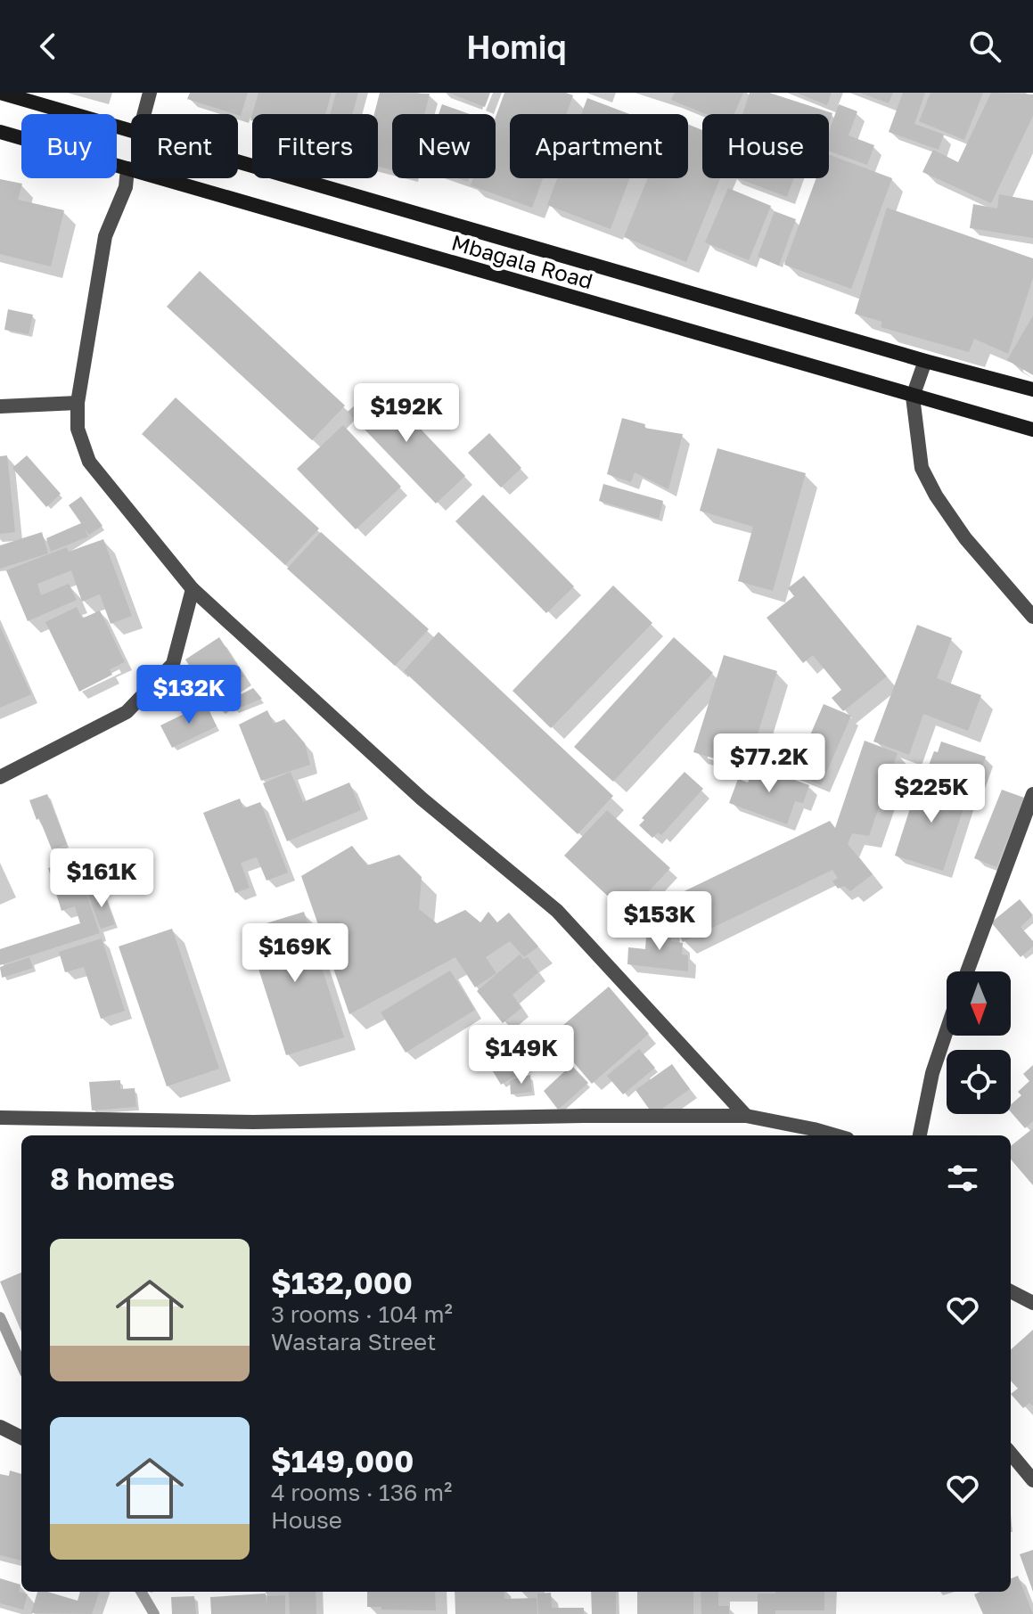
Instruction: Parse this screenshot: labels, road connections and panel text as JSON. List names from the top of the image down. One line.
{"streets":{"street":["Mbagala Road"]},"north":"bottom","page":{"header":"Homiq","chip":["Buy","Rent","Filters","New","Apartment","House"],"price":["$192K","$132K","$77.2K","$225K","$161K","$153K","$169K","$149K"],"heading":"8 homes","list":[{"name":"$132,000","note":"3 rooms · 104 m² · Wastara Street"},{"name":"$149,000","note":"4 rooms · 136 m² · House"}]}}
